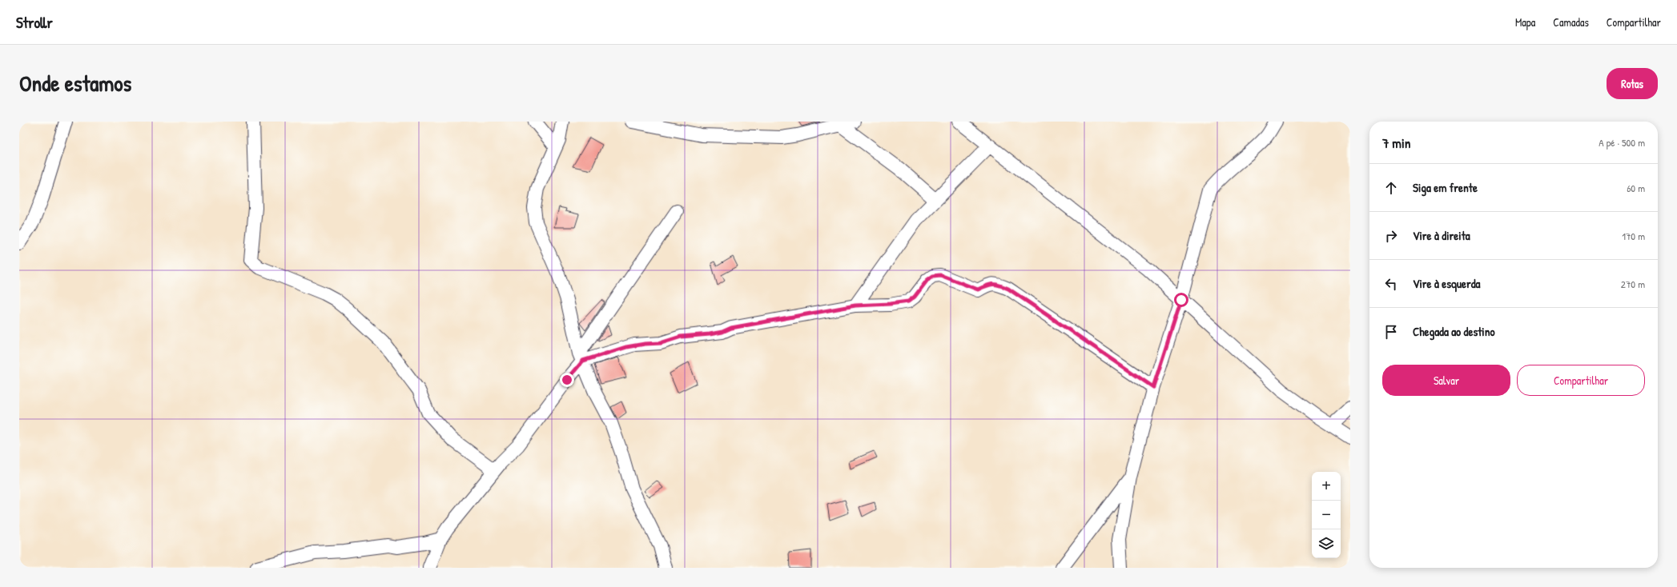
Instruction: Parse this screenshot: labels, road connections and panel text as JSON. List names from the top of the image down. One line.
{"page":{"header":"Strollr","nav":["Mapa","Camadas","Compartilhar"],"title":"Onde estamos","buttons":["Rotas",["Salvar","Compartilhar"]],"heading":["7 min","A pé · 500 m"],"list":[["Siga em frente","60 m"],["Vire à direita","170 m"],["Vire à esquerda","270 m"],"Chegada ao destino"],"map_buttons":["+","−"]}}
